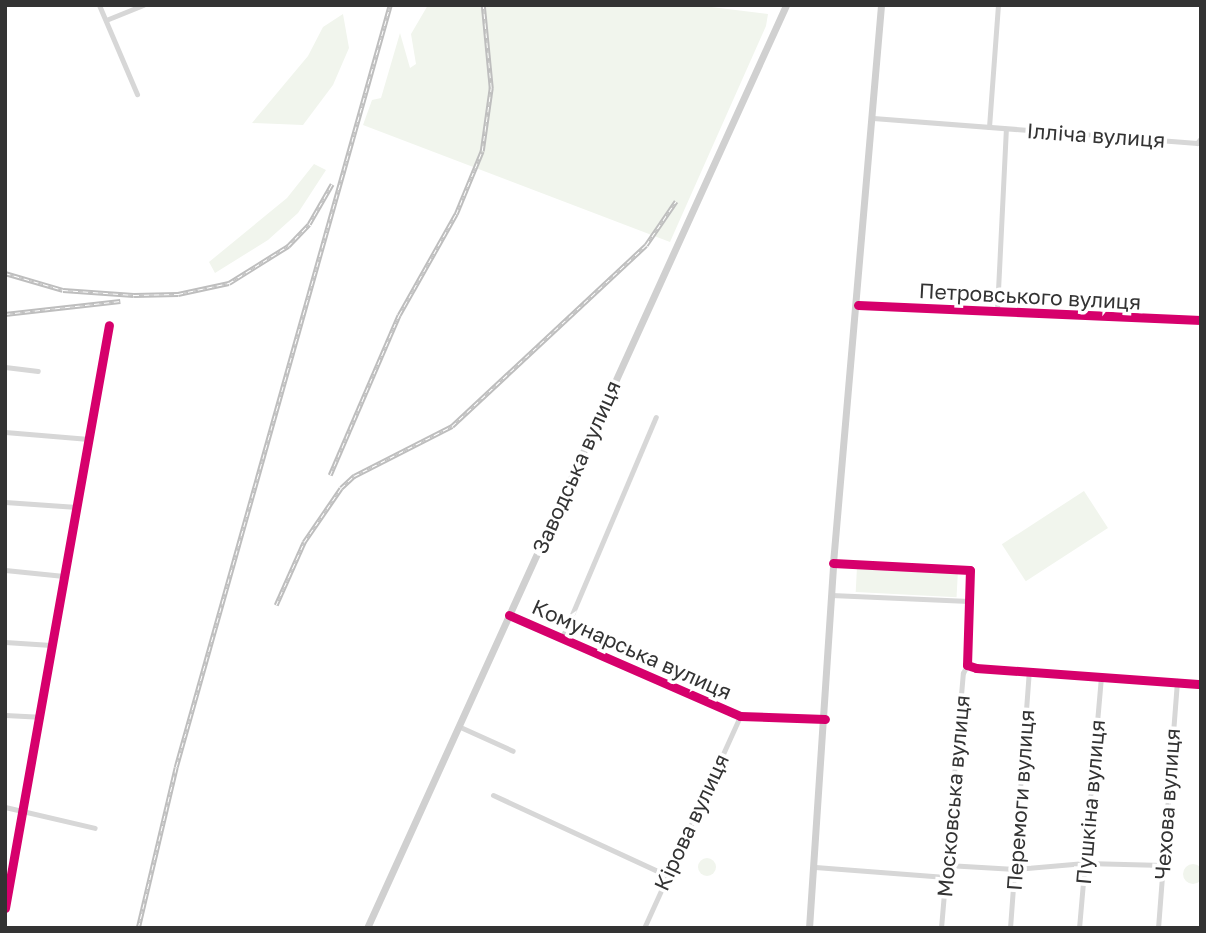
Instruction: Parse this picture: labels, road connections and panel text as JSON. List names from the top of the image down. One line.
{"streets":{"main road":["Петровського вулиця","Заводська вулиця"],"street":["Ілліча вулиця","Комунарська вулиця","Московська вулиця","Перемоги вулиця","Пушкіна вулиця","Чехова вулиця","Кірова вулиця"]},"crossings":[["Заводська вулиця","Комунарська вулиця"],["Комунарська вулиця","Кірова вулиця"]]}
